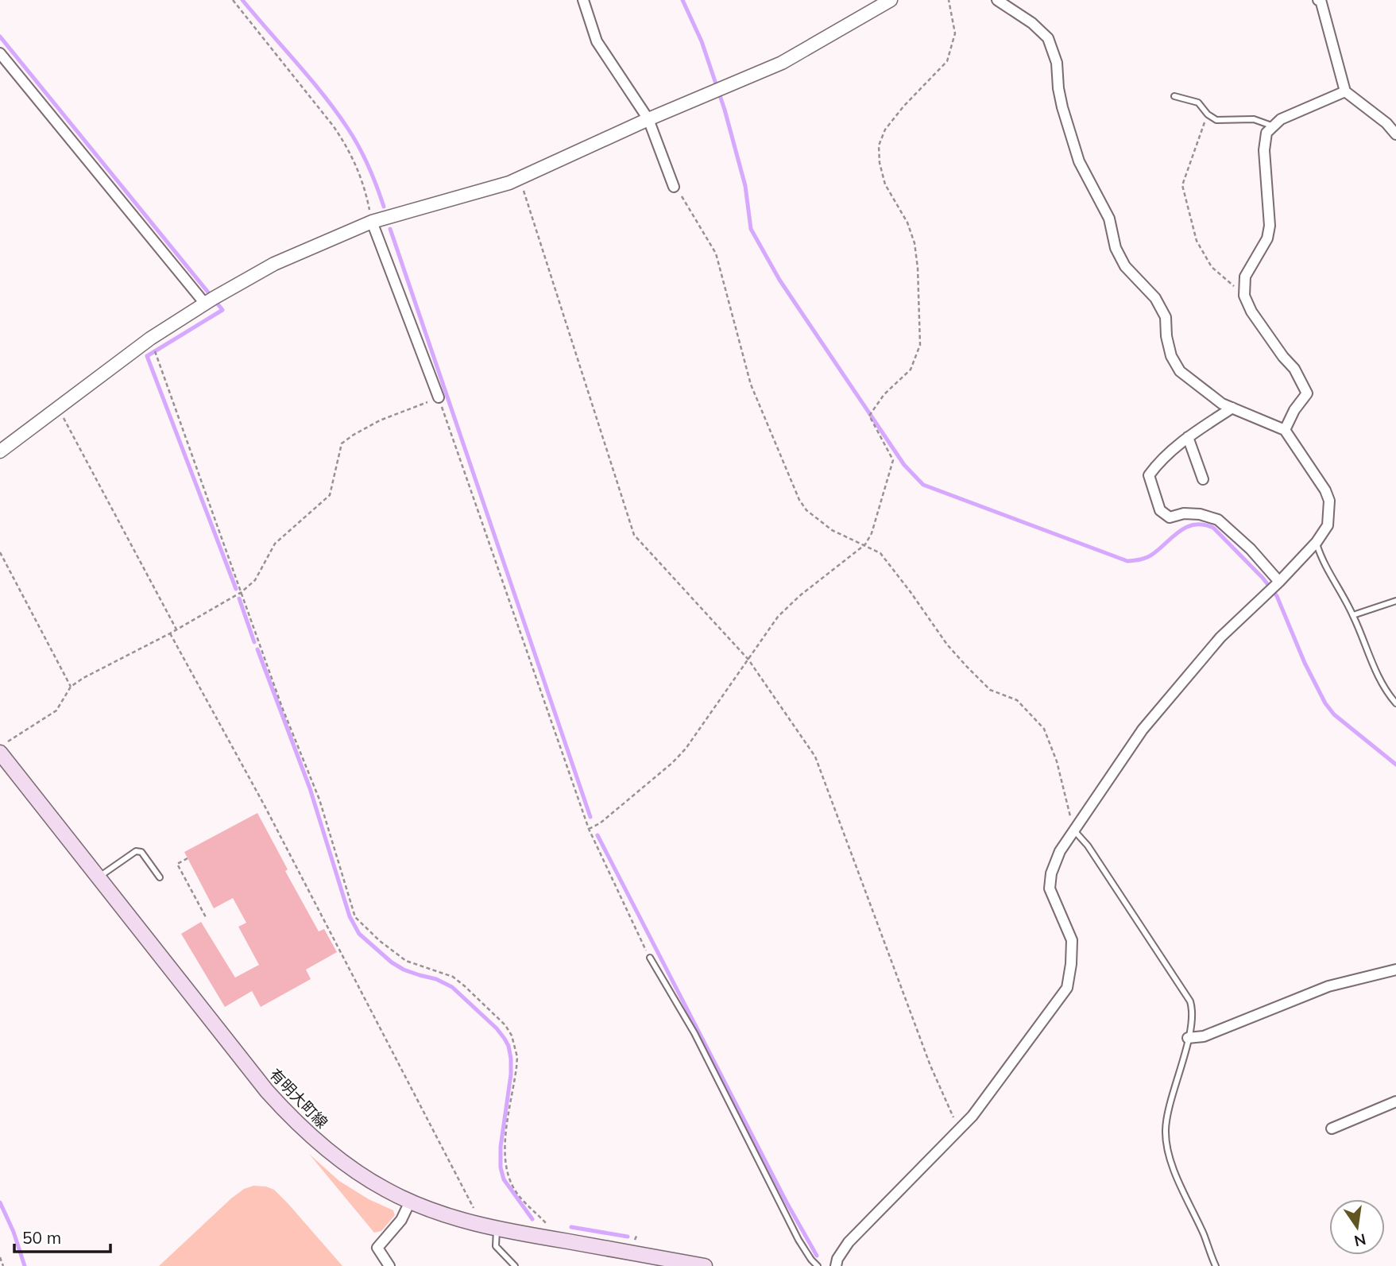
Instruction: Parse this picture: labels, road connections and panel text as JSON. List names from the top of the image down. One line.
{"streets":{"main road":["有明大町線"]},"scale_bar":"50 m","north":"bottom"}
